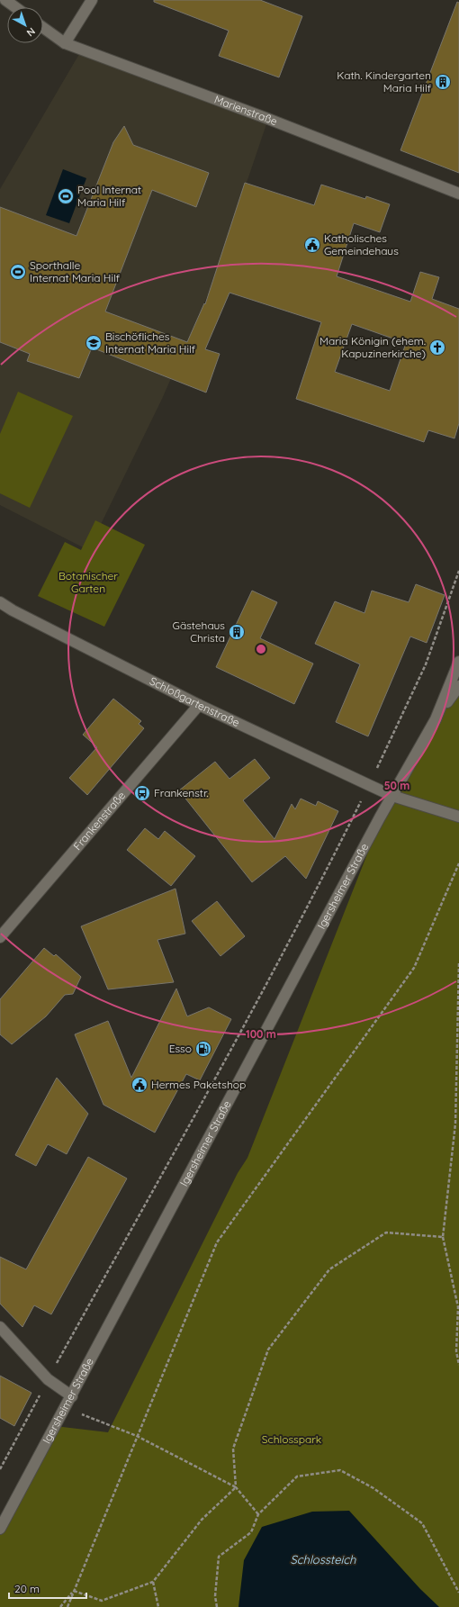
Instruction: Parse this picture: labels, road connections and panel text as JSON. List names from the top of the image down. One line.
{"streets":{"street":["Marienstraße","Schloßgartenstraße","Frankenstraße","Igersheimer Straße"]},"crossings":[["Schloßgartenstraße","Frankenstraße"],["Schloßgartenstraße","Igersheimer Straße"]],"water":["Schlossteich"],"parks":["Botanischer Garten","Schlosspark"],"places":{"building":["Kath. Kindergarten Maria Hilf","Gästehaus Christa"],"sports":["Pool Internat Maria Hilf","Sporthalle Internat Maria Hilf"],"public building":["Katholisches Gemeindehaus","Hermes Paketshop"],"school or university":["Bischöfliches Internat Maria Hilf"],"church":["Maria Königin (ehem. Kapuzinerkirche)"],"bus stop":["Frankenstr."],"fuel station":["Esso"]},"scale_bar":"20 m","north":"bottom right","rings":["50 m","100 m"]}
